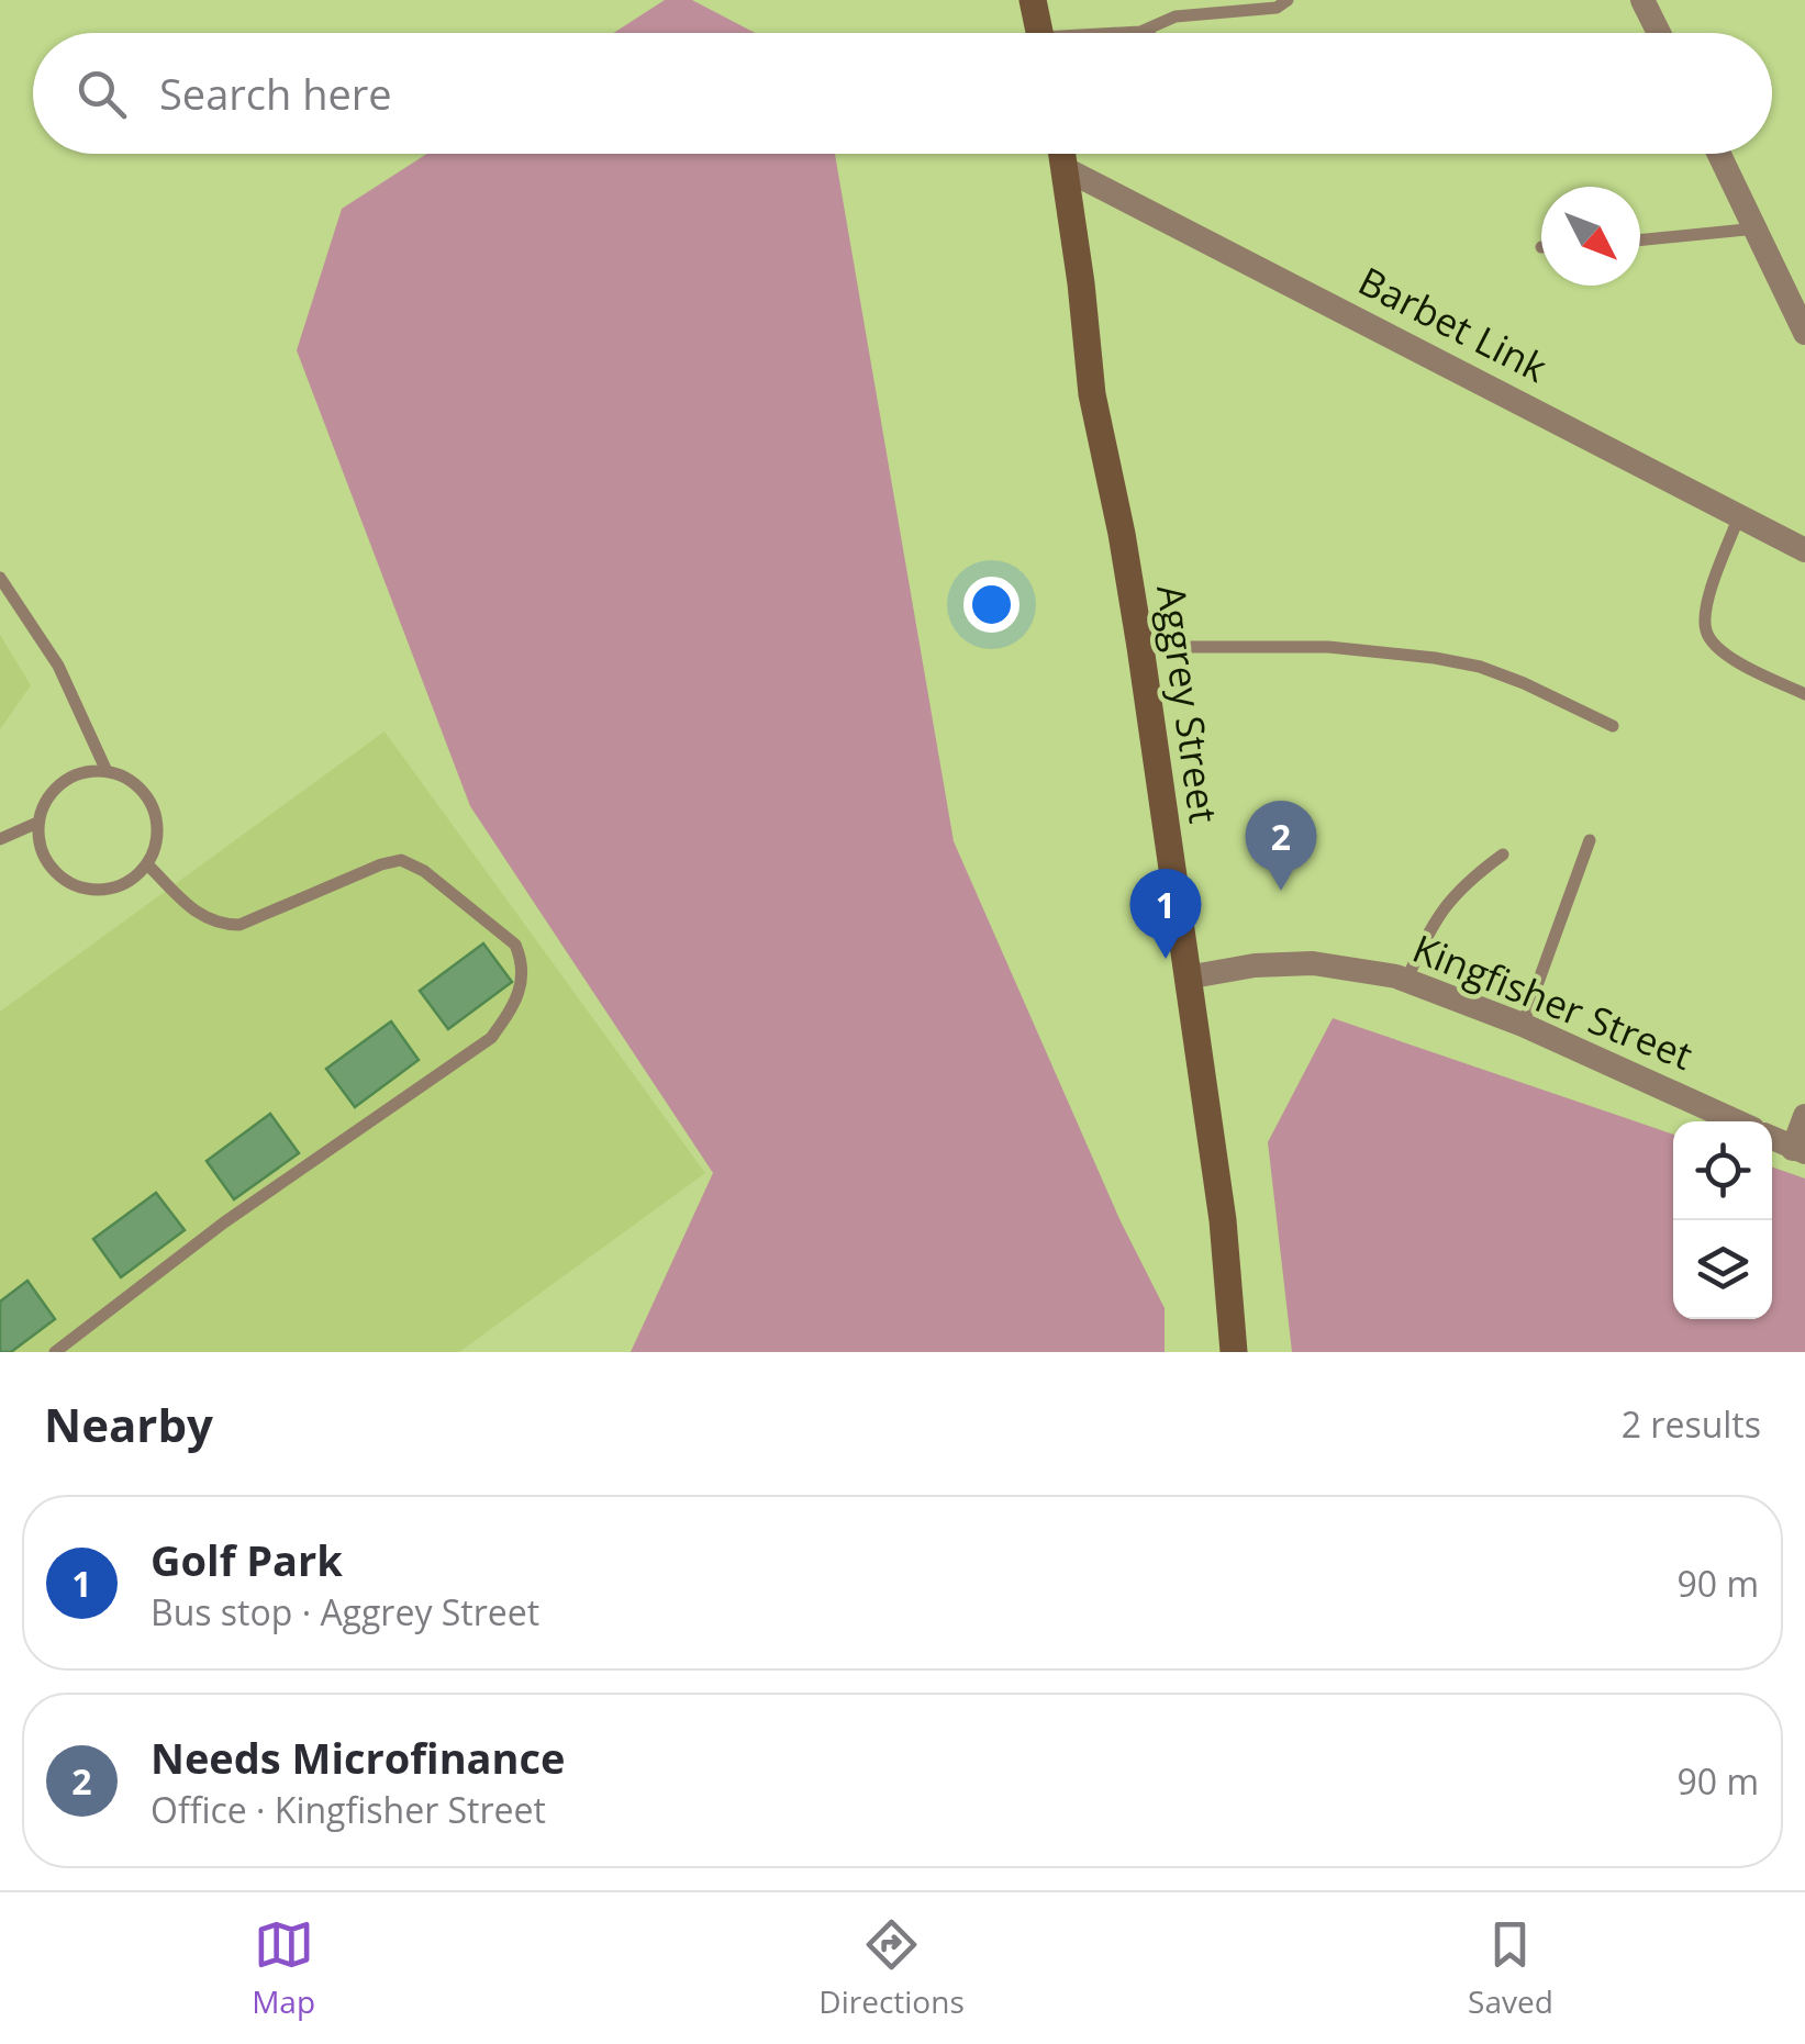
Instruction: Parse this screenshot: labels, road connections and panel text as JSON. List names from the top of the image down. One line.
{"streets":{"main road":["Aggrey Street"],"street":["Barbet Link","Kingfisher Street"]},"crossings":[["Barbet Link","Aggrey Street"],["Aggrey Street","Kingfisher Street"]],"north":"bottom right","page":{"search":"Search here","pins":["2","1"],"heading":["Nearby","2 results"],"list":[{"mark":"1","name":"Golf Park","note":"Bus stop · Aggrey Street","value":"90 m"},{"mark":"2","name":"Needs Microfinance","note":"Office · Kingfisher Street","value":"90 m"}],"nav":["Map","Directions","Saved"]}}
